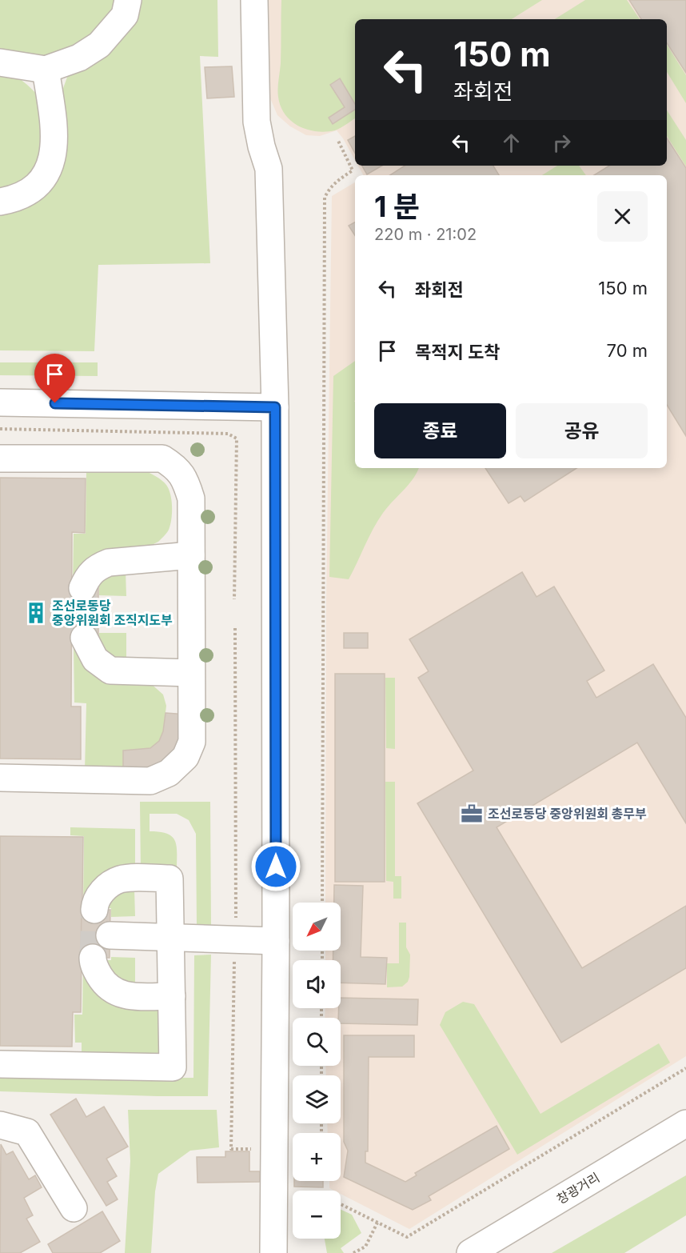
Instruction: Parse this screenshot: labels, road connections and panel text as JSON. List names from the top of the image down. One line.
{"streets":{"street":["창광거리"]},"places":{"building":["조선로동당 중앙위원회 조직지도부"],"office":["조선로동당 중앙위원회 총무부"]},"north":"bottom left","page":{"turn":["150 m","좌회전"],"heading":["1 분","220 m · 21:02"],"list":[{"name":"좌회전","value":"150 m"},{"name":"목적지 도착","value":"70 m"}],"buttons":["종료","공유"],"map_buttons":["+","−"]}}
